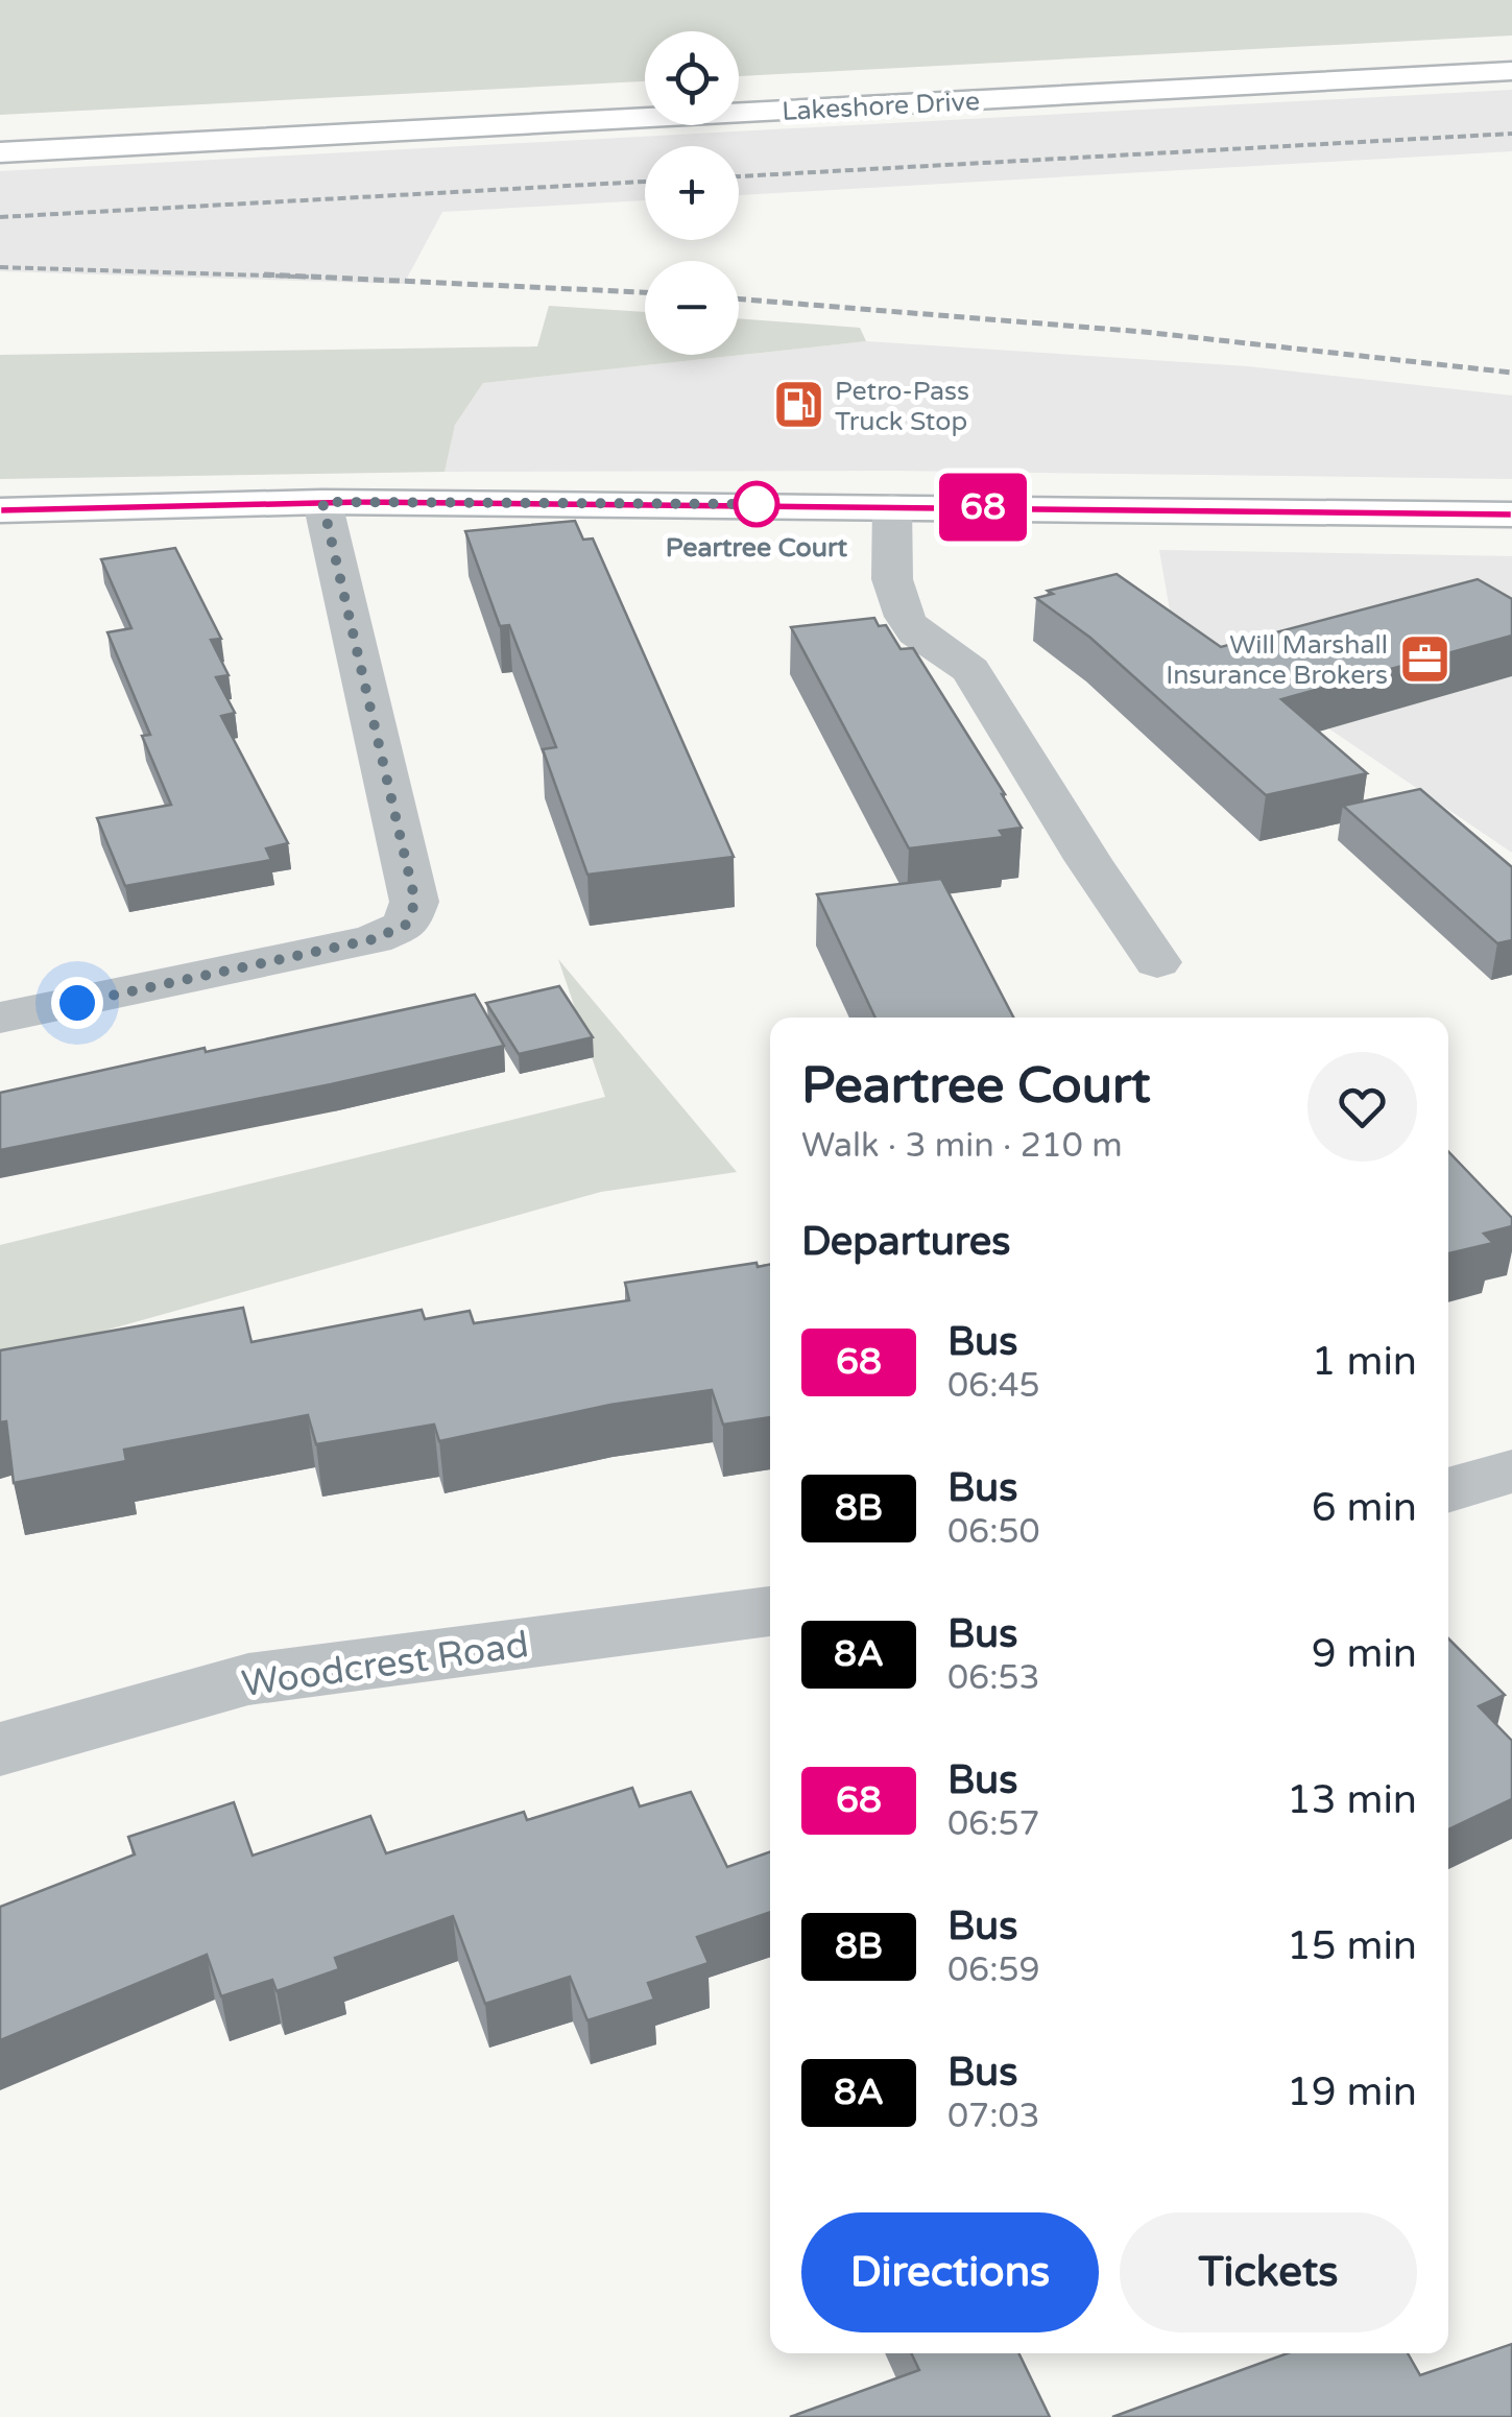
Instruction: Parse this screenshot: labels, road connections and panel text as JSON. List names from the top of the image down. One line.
{"streets":{"main road":["Lakeshore Drive"],"street":["Woodcrest Road"]},"places":{"fuel station":["Petro-Pass Truck Stop"],"other":["Peartree Court"],"office":["Will Marshall Insurance Brokers"]},"lines":["bus line 68"],"page":{"on_map":"68","map_buttons":["+","−"],"heading":[["Peartree Court","Walk · 3 min · 210 m"],"Departures"],"list":[{"mark":"68","name":"Bus","note":"06:45","value":"1 min"},{"mark":"8B","name":"Bus","note":"06:50","value":"6 min"},{"mark":"8A","name":"Bus","note":"06:53","value":"9 min"},{"mark":"68","name":"Bus","note":"06:57","value":"13 min"},{"mark":"8B","name":"Bus","note":"06:59","value":"15 min"},{"mark":"8A","name":"Bus","note":"07:03","value":"19 min"}],"buttons":["Directions","Tickets"]}}
